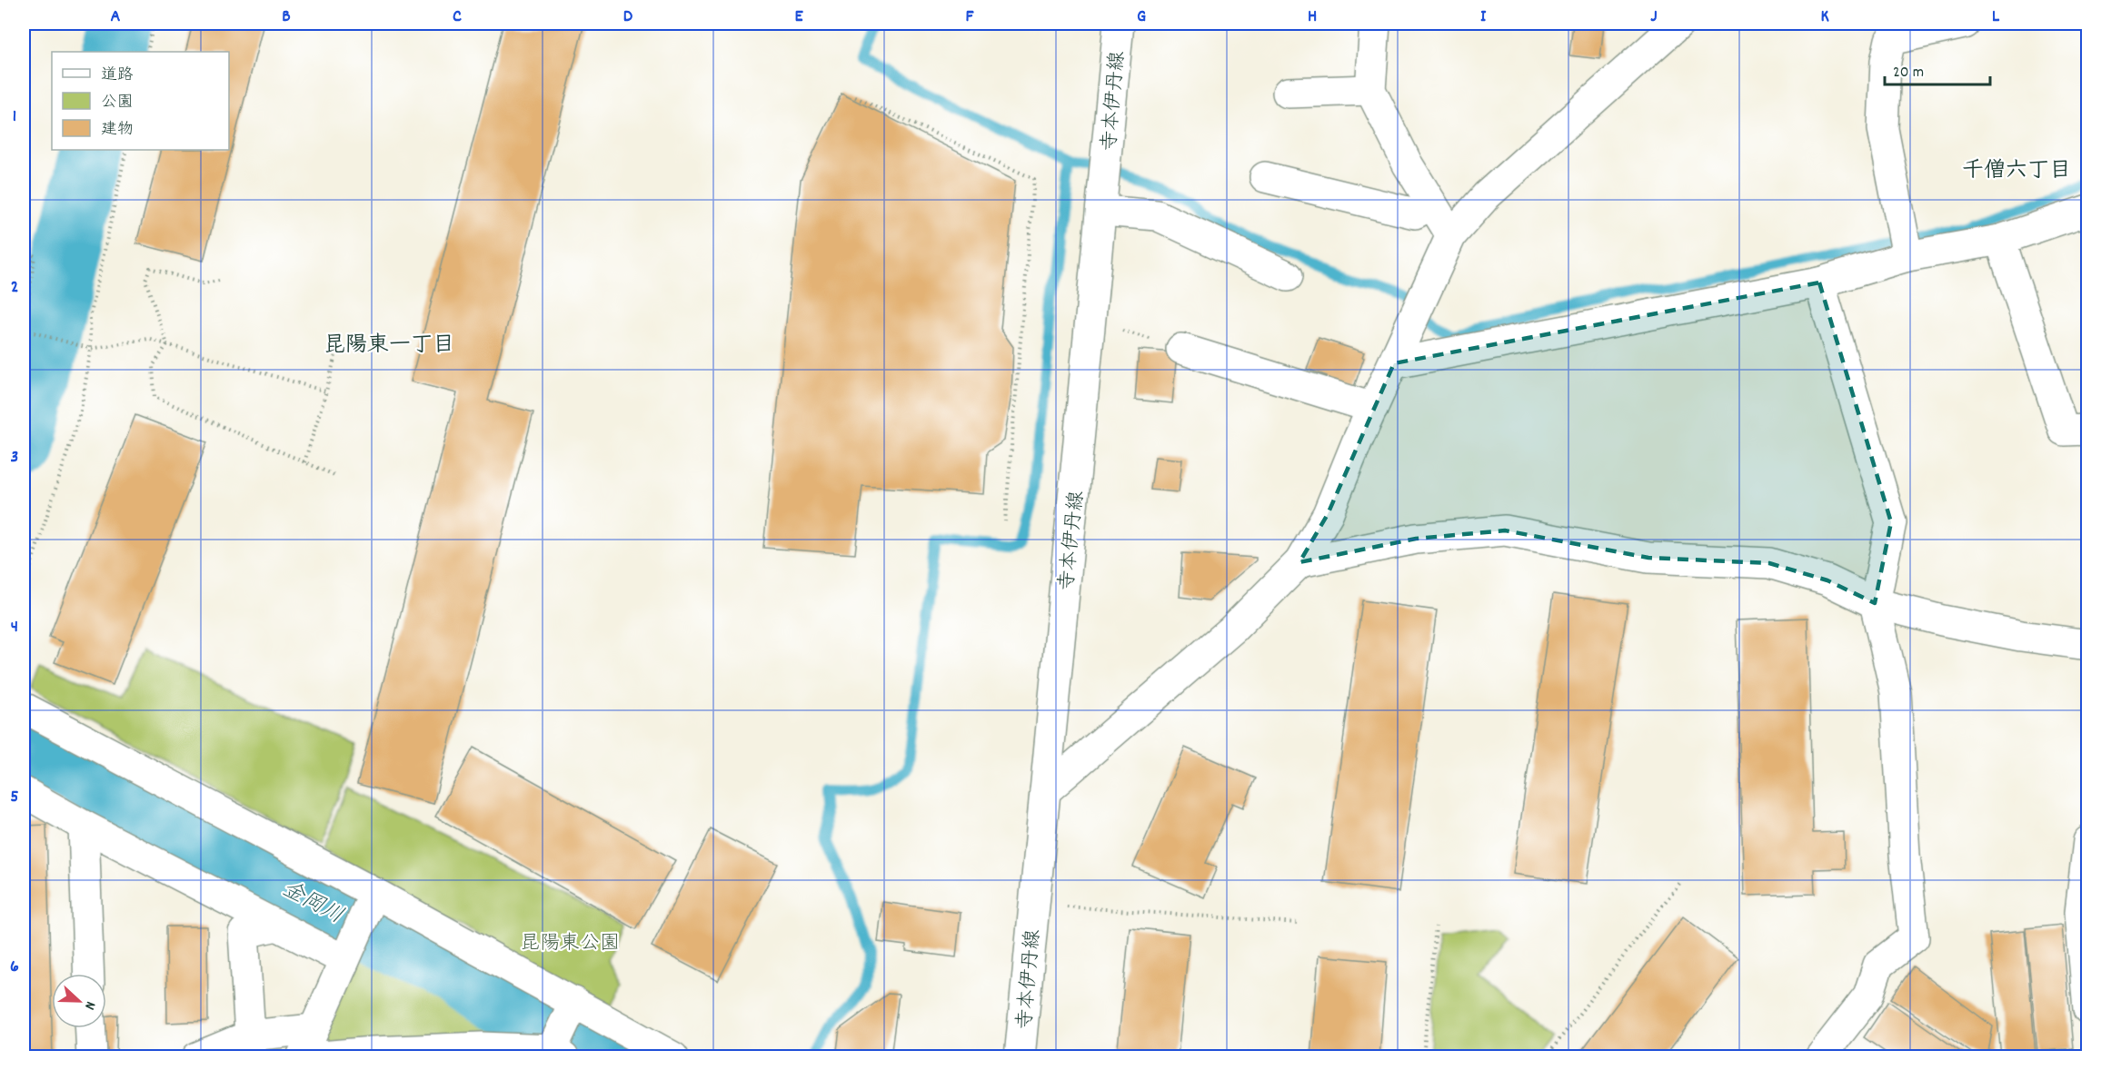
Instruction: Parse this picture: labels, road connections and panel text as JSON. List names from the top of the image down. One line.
{"streets":{"street":["寺本伊丹線"]},"districts":["千僧六丁目","昆陽東一丁目"],"water":["金岡川"],"parks":["昆陽東公園"],"legend":["道路","公園","建物"],"scale_bar":"20 m","north":"right","grid":{"columns":["A","B","C","D","E","F","G","H","I","J","K","L"],"rows":["1","2","3","4","5","6"]}}
